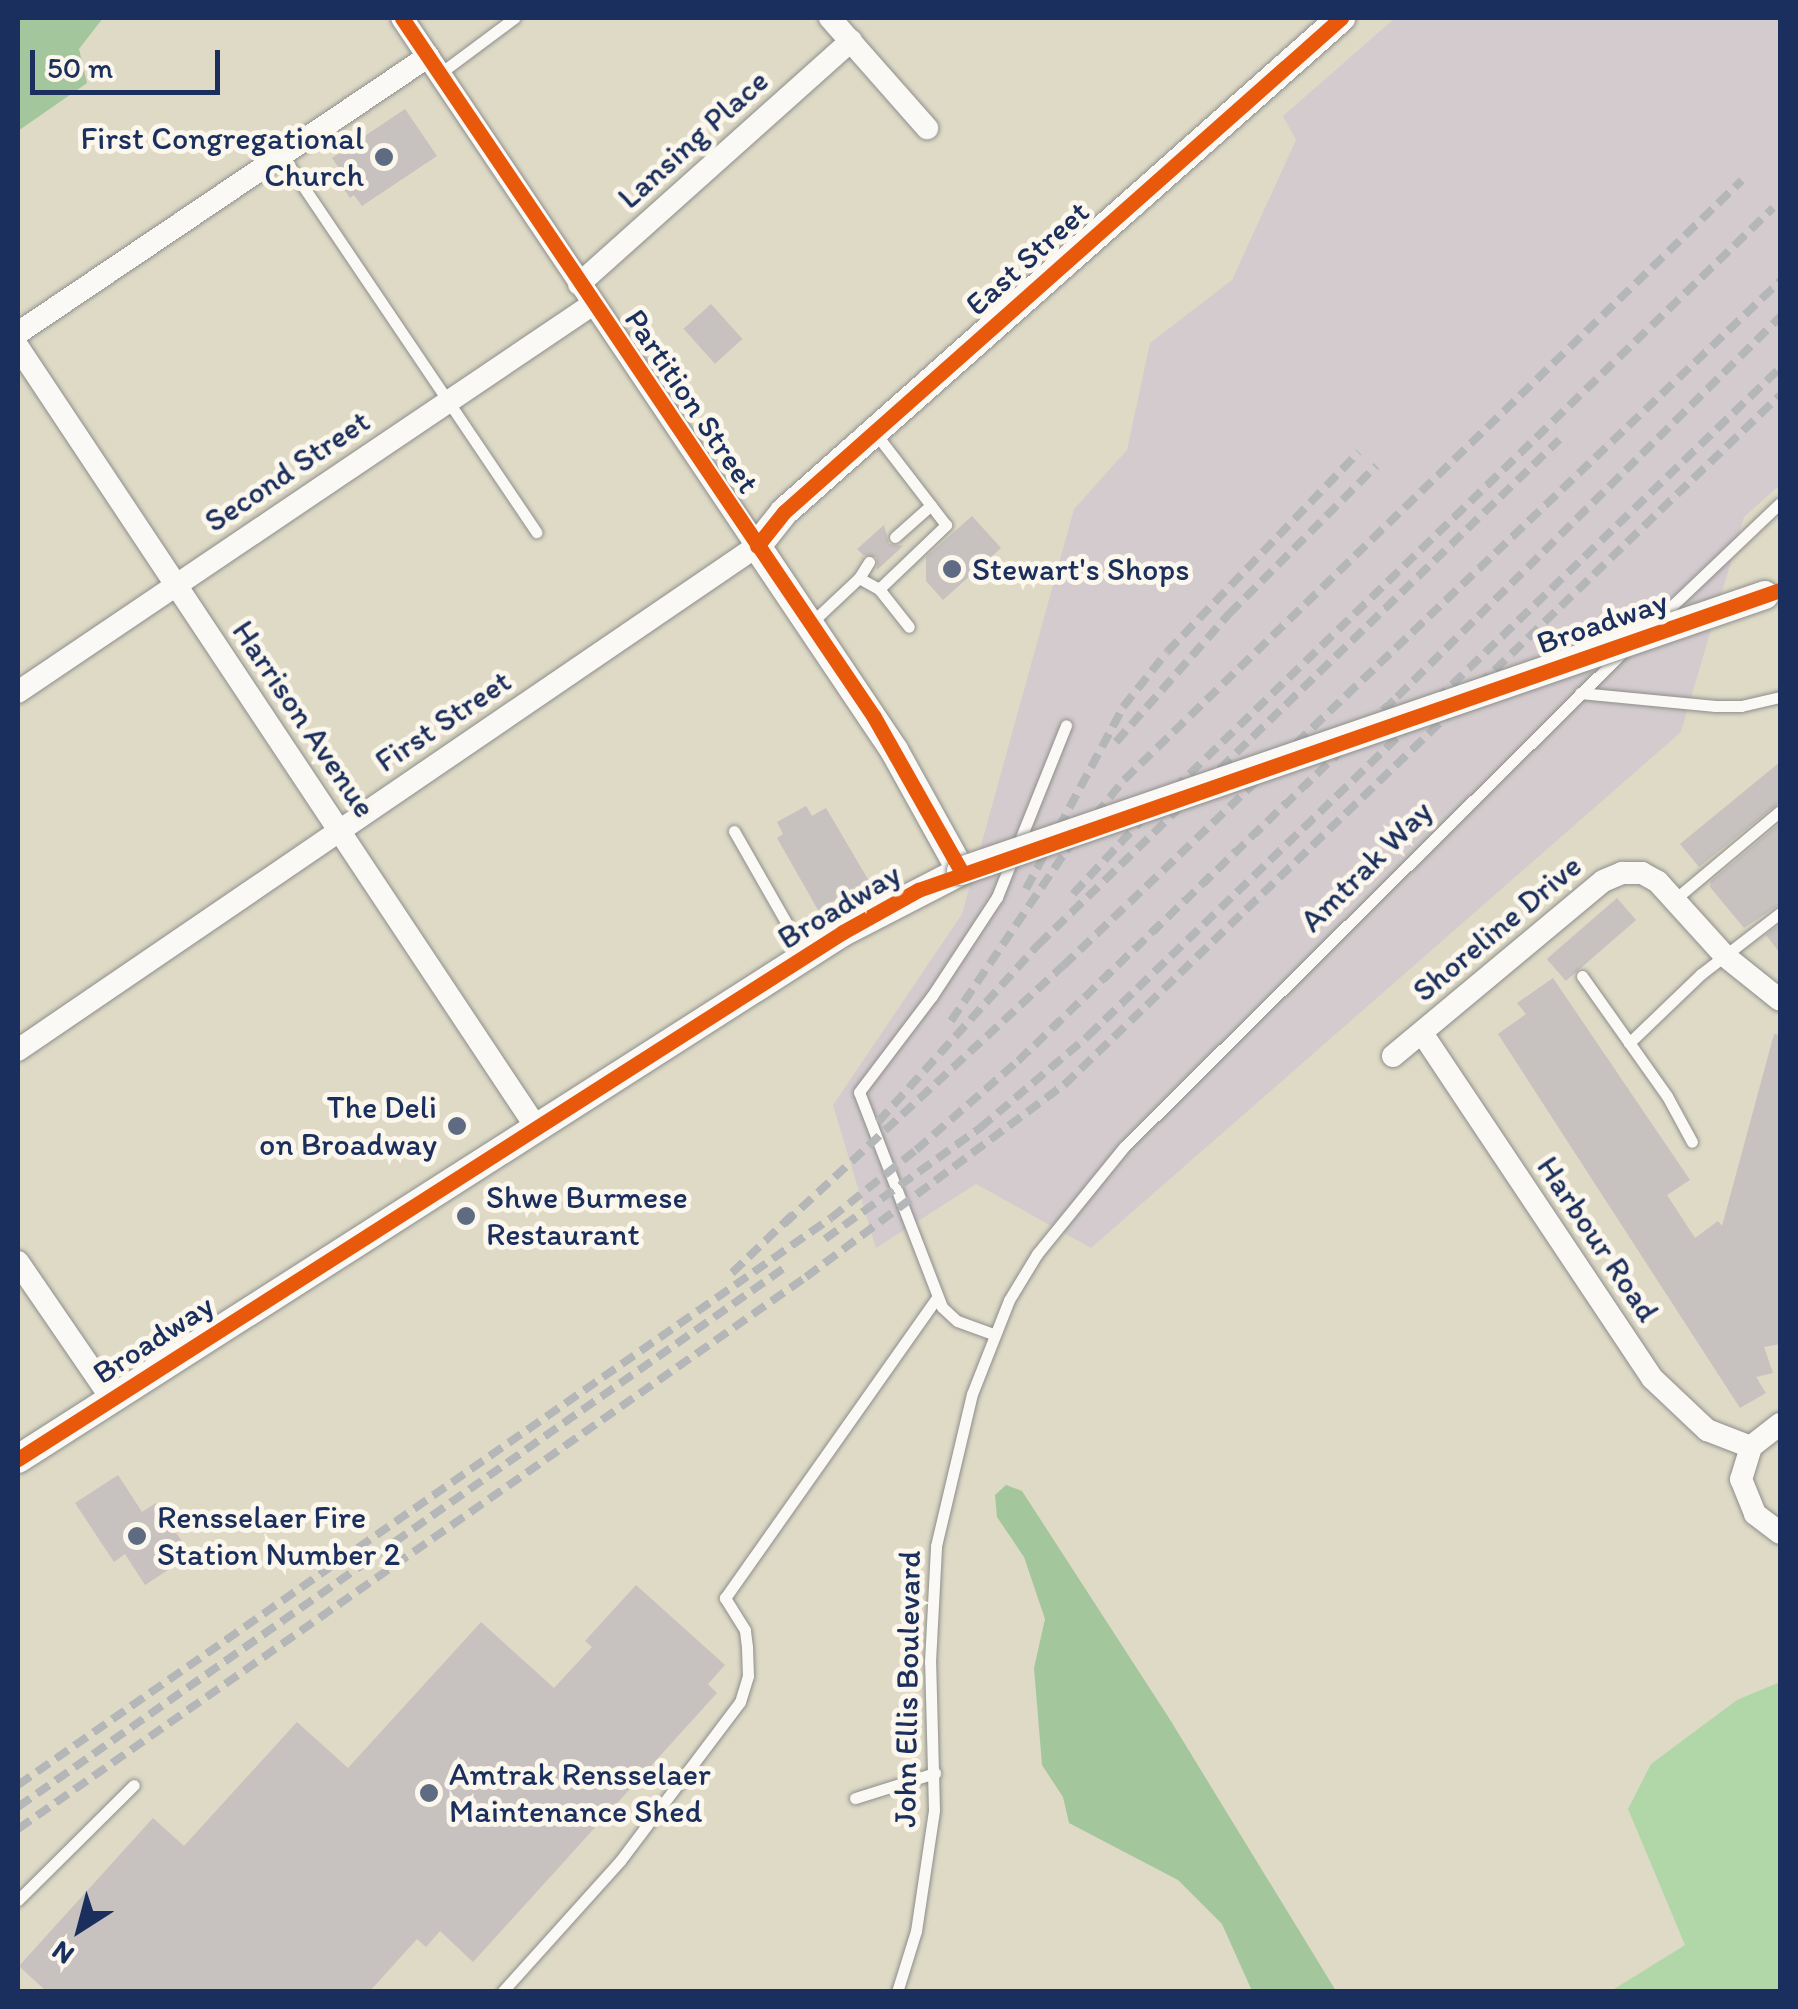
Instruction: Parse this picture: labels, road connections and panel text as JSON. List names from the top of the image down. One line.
{"streets":{"street":["Lansing Place","East Street","Partition Street","Second Street","Broadway","Harrison Avenue","First Street","Shoreline Drive","Harbour Road"],"lane":["Amtrak Way","John Ellis Boulevard"]},"crossings":[["Lansing Place","Partition Street"],["East Street","Partition Street"],["East Street","First Street"],["Partition Street","Second Street"],["Partition Street","Broadway"],["Partition Street","First Street"],["Second Street","Harrison Avenue"],["Broadway","Harrison Avenue"],["Harrison Avenue","First Street"],["Amtrak Way","John Ellis Boulevard"],["Shoreline Drive","Harbour Road"]],"places":["First Congregational Church","Stewart's Shops","The Deli on Broadway","Shwe Burmese Restaurant","Rensselaer Fire Station Number 2","Amtrak Rensselaer Maintenance Shed"],"scale_bar":"50 m","north":"bottom left"}
